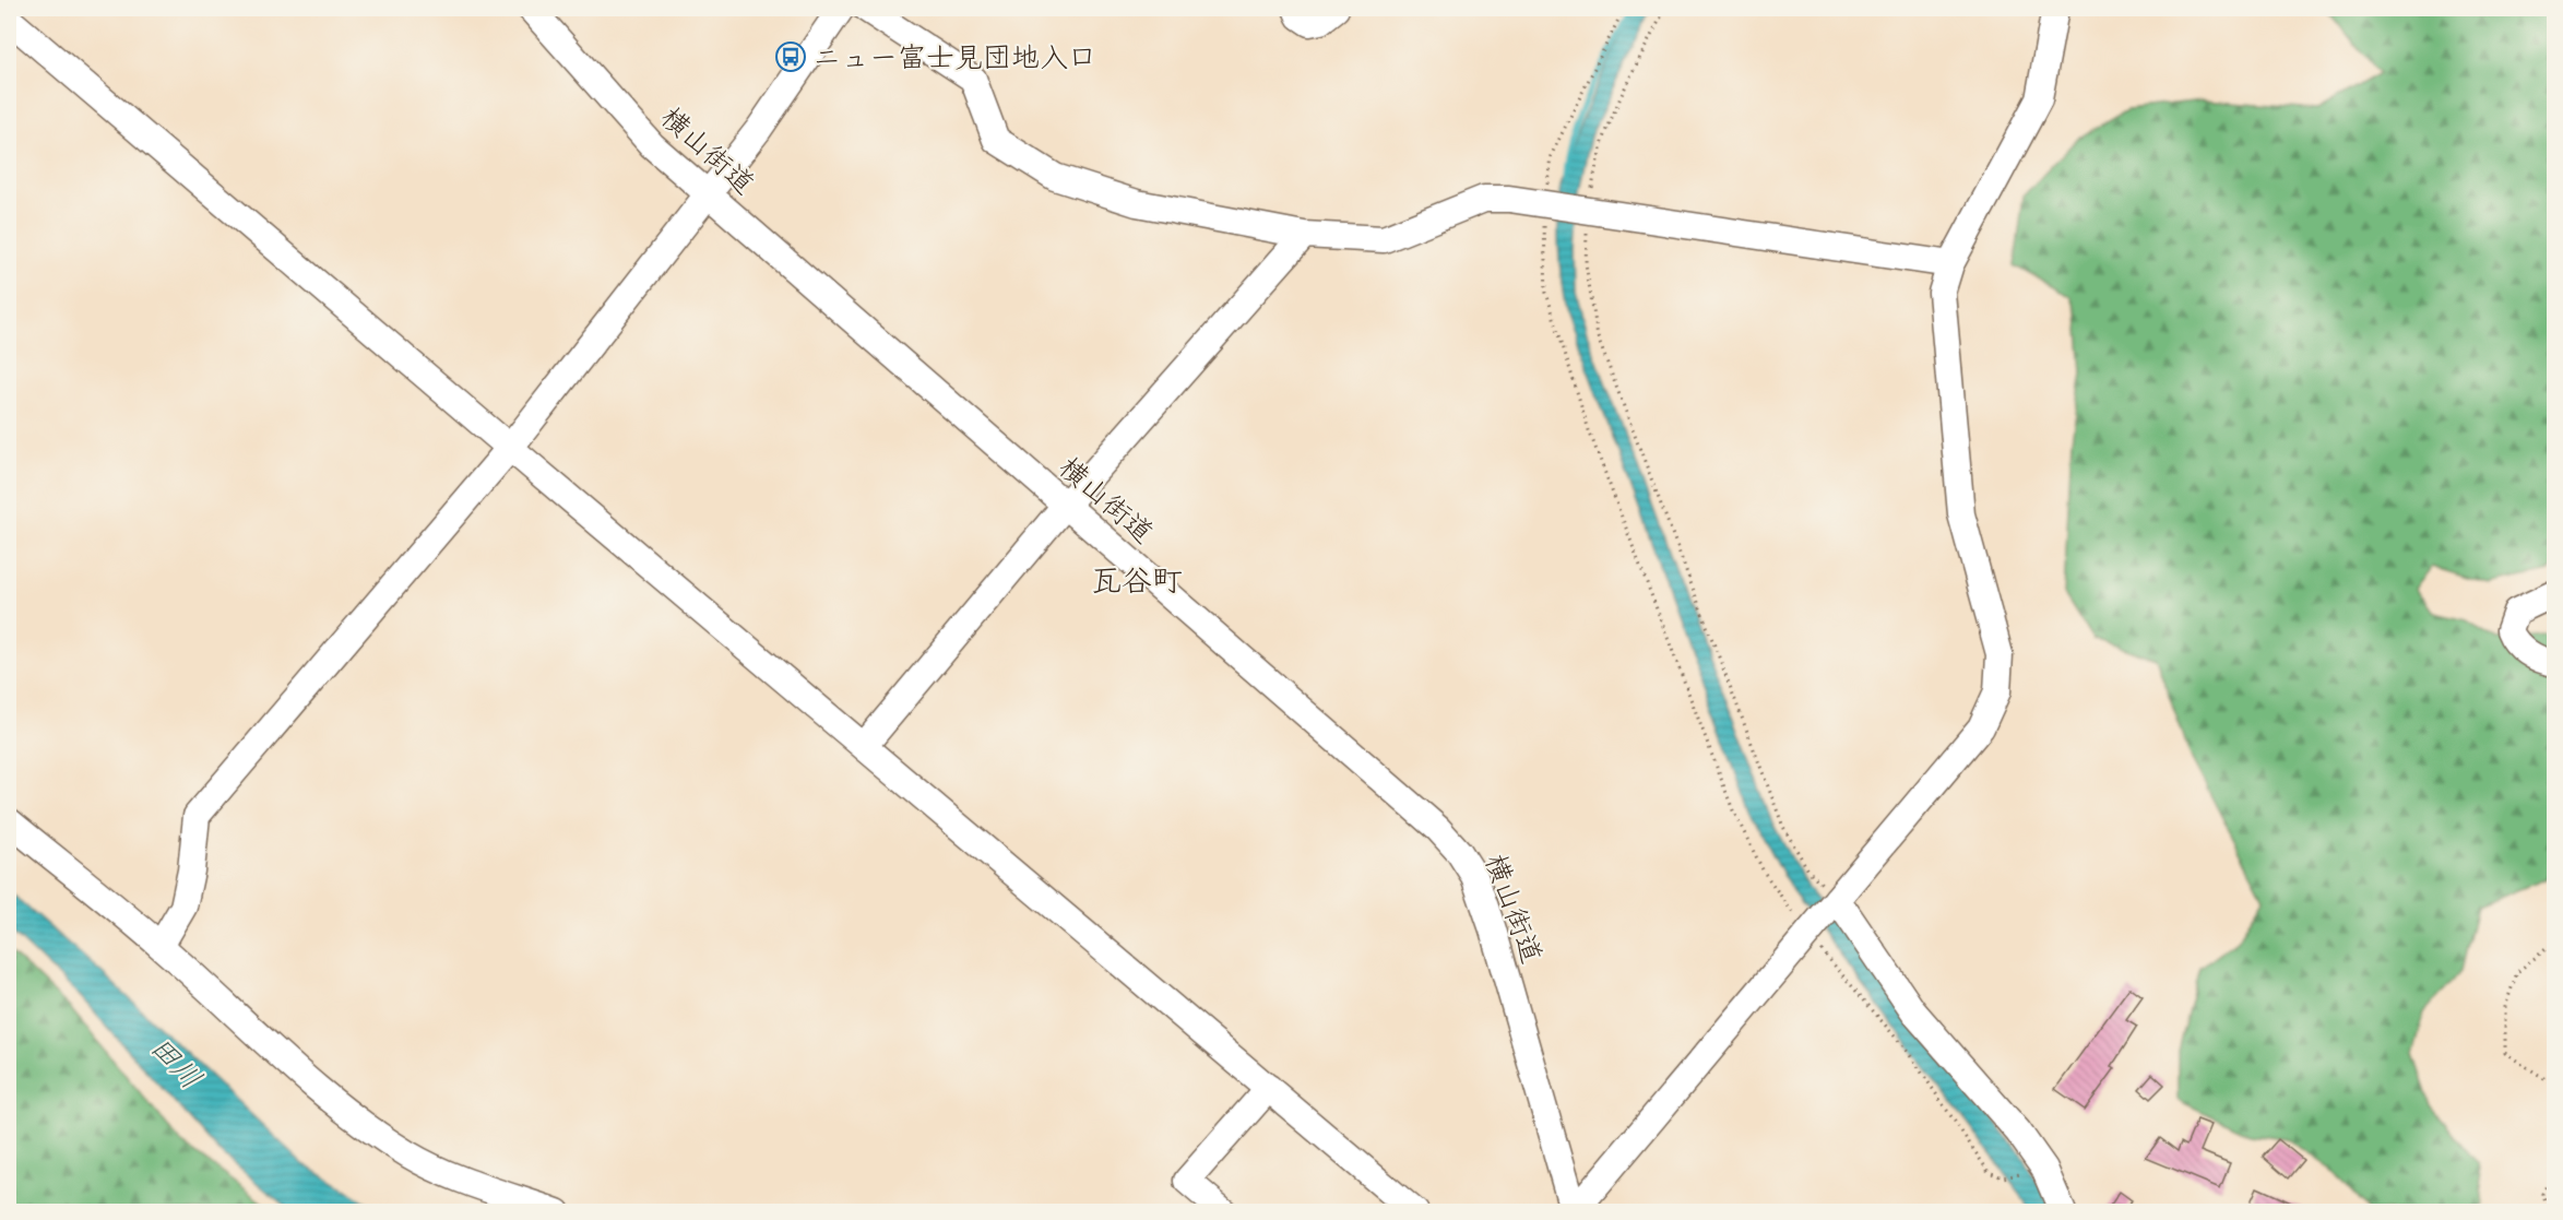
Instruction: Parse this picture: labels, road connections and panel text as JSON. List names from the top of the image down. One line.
{"streets":{"street":["横山街道"]},"districts":["瓦谷町"],"water":["田川"],"places":{"bus stop":["ニュー富士見団地入口"]}}
